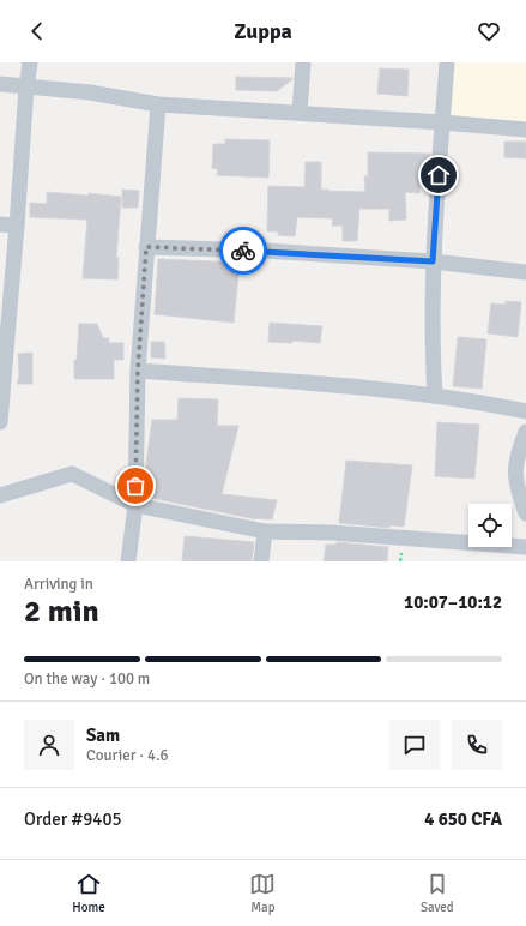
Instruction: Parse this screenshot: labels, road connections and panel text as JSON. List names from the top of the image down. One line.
{"page":{"header":"Zuppa","heading":["2 min","Arriving in","10:07–10:12"],"panel":["Sam","Courier · 4.6","Order #9405","4 650 CFA"],"bar":"On the way · 100 m","tabs":["Home","Map","Saved"]}}
